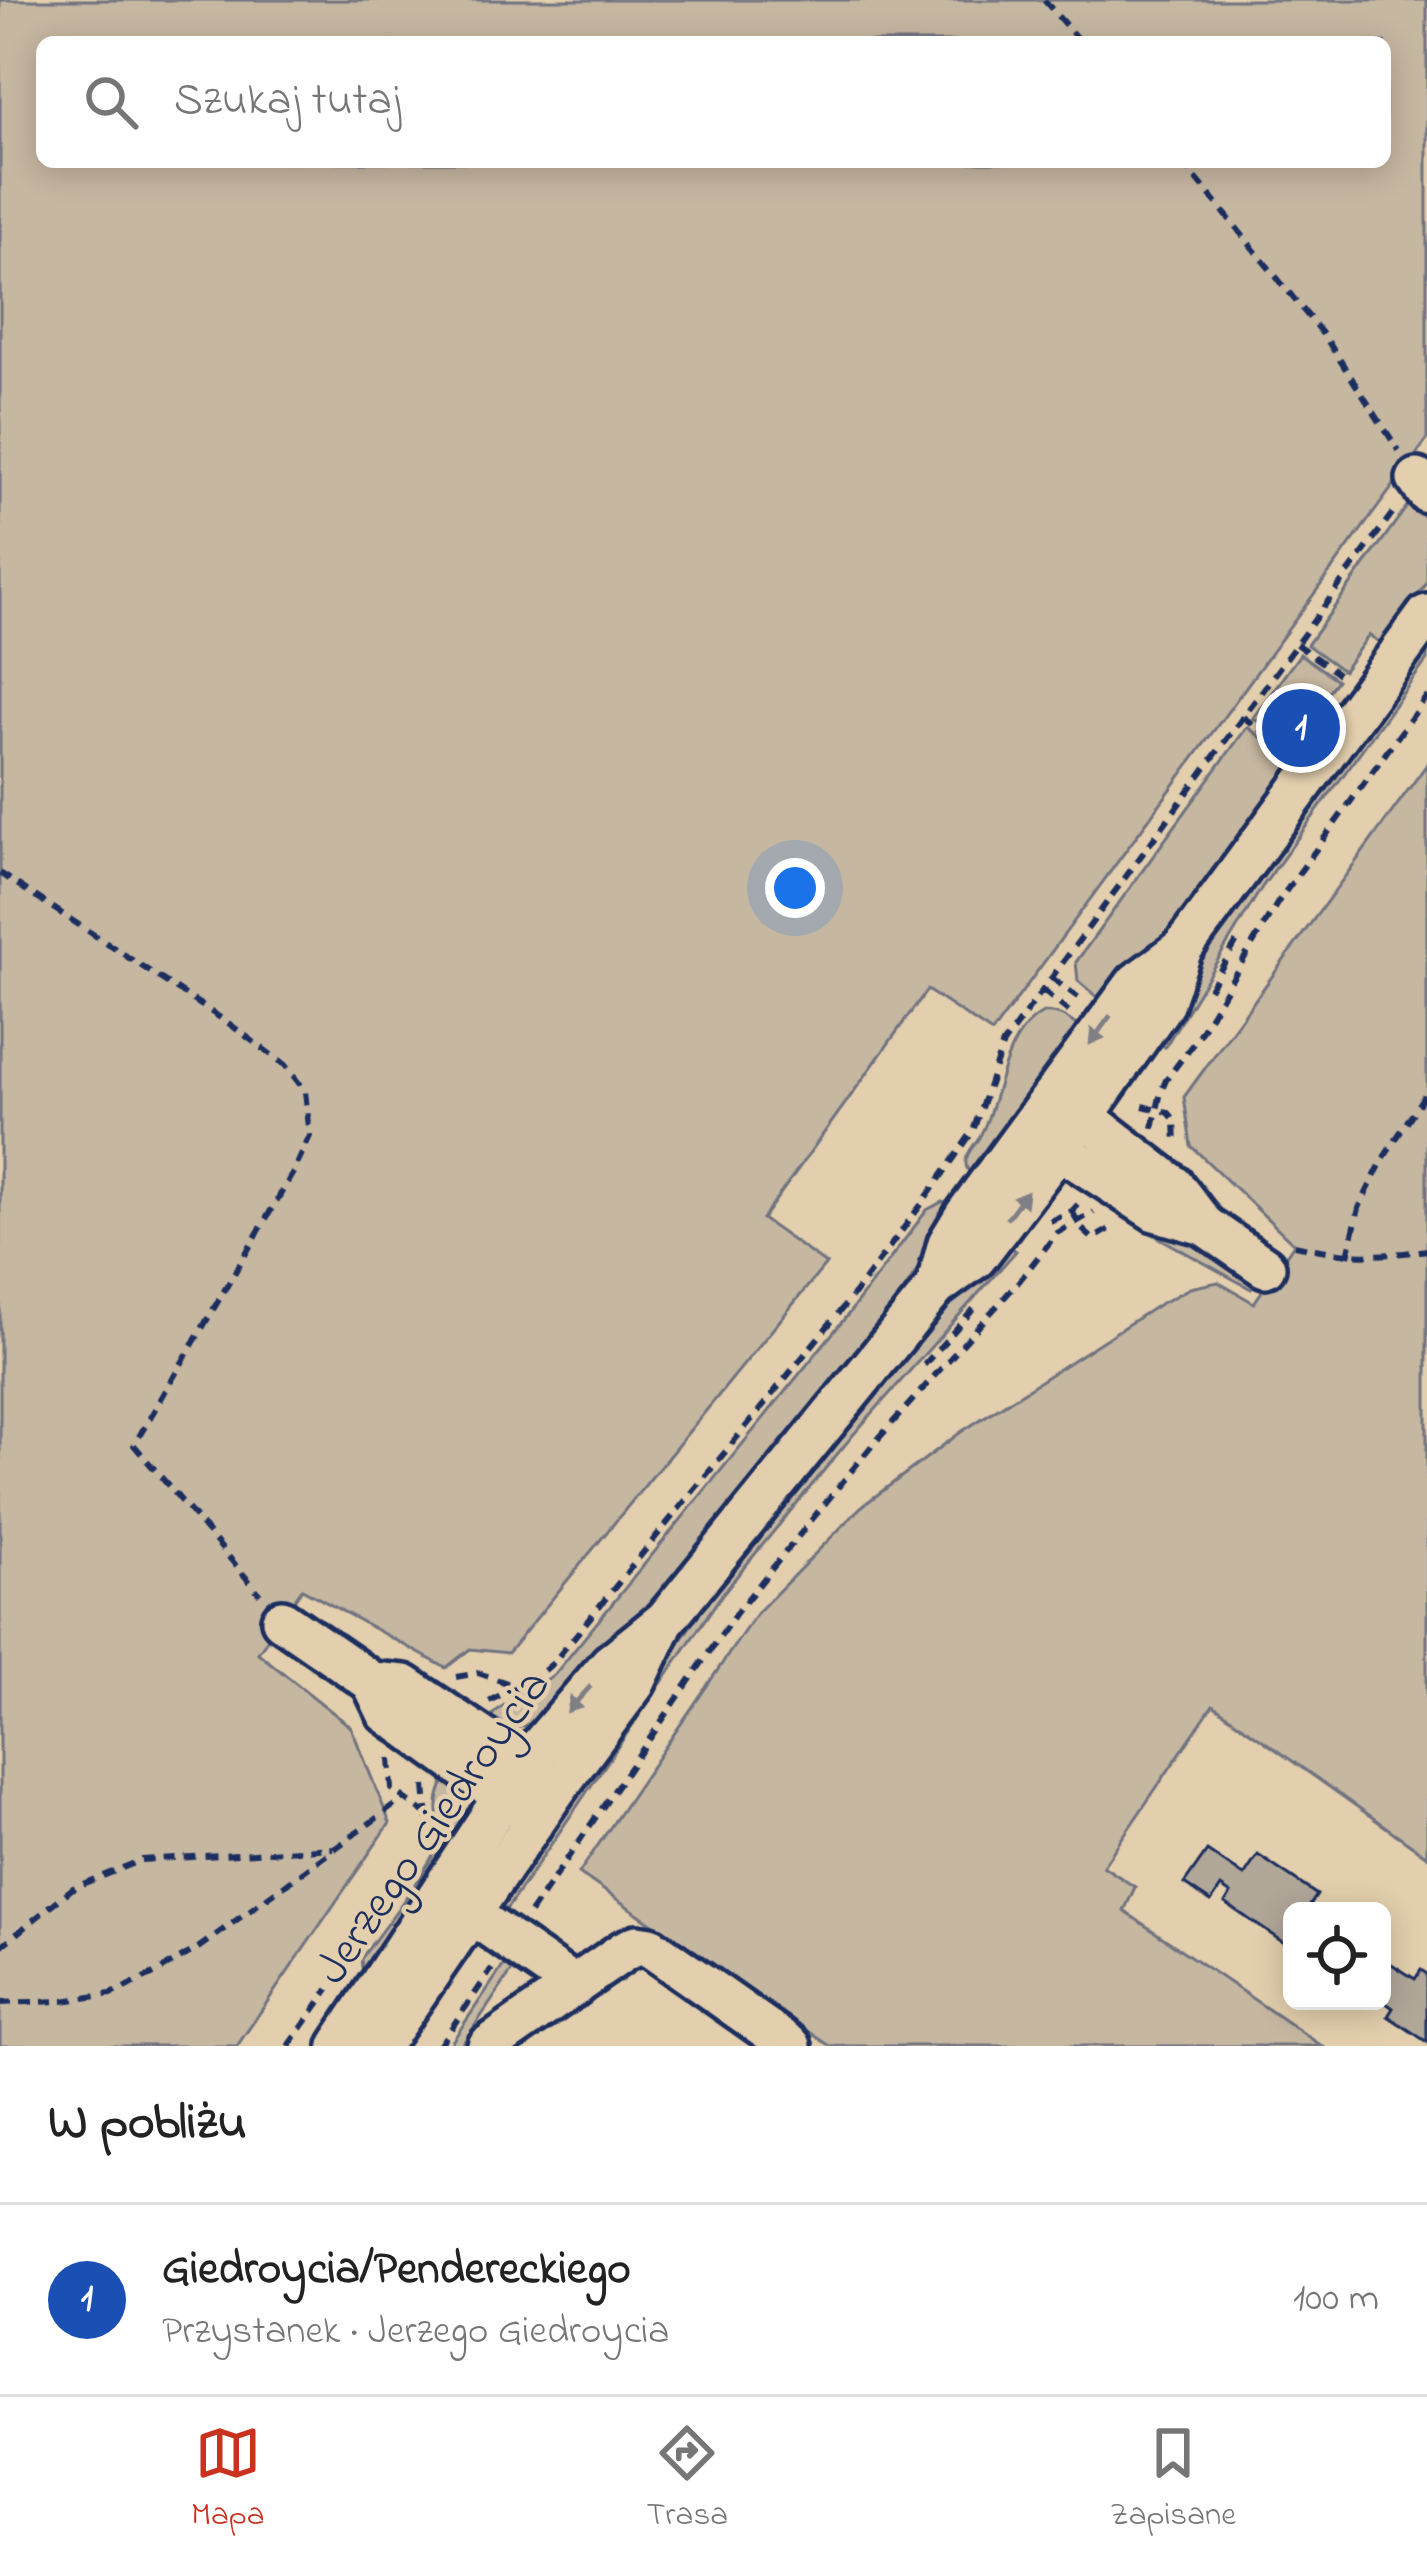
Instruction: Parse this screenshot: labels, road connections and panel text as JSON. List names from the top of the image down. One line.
{"streets":{"street":["Jerzego Giedroycia"]},"page":{"search":"Szukaj tutaj","pins":"1","heading":"W pobliżu","list":[{"mark":"1","name":"Giedroycia/Pendereckiego","note":"Przystanek · Jerzego Giedroycia","value":"100 m"}],"nav":["Mapa","Trasa","Zapisane"]}}
